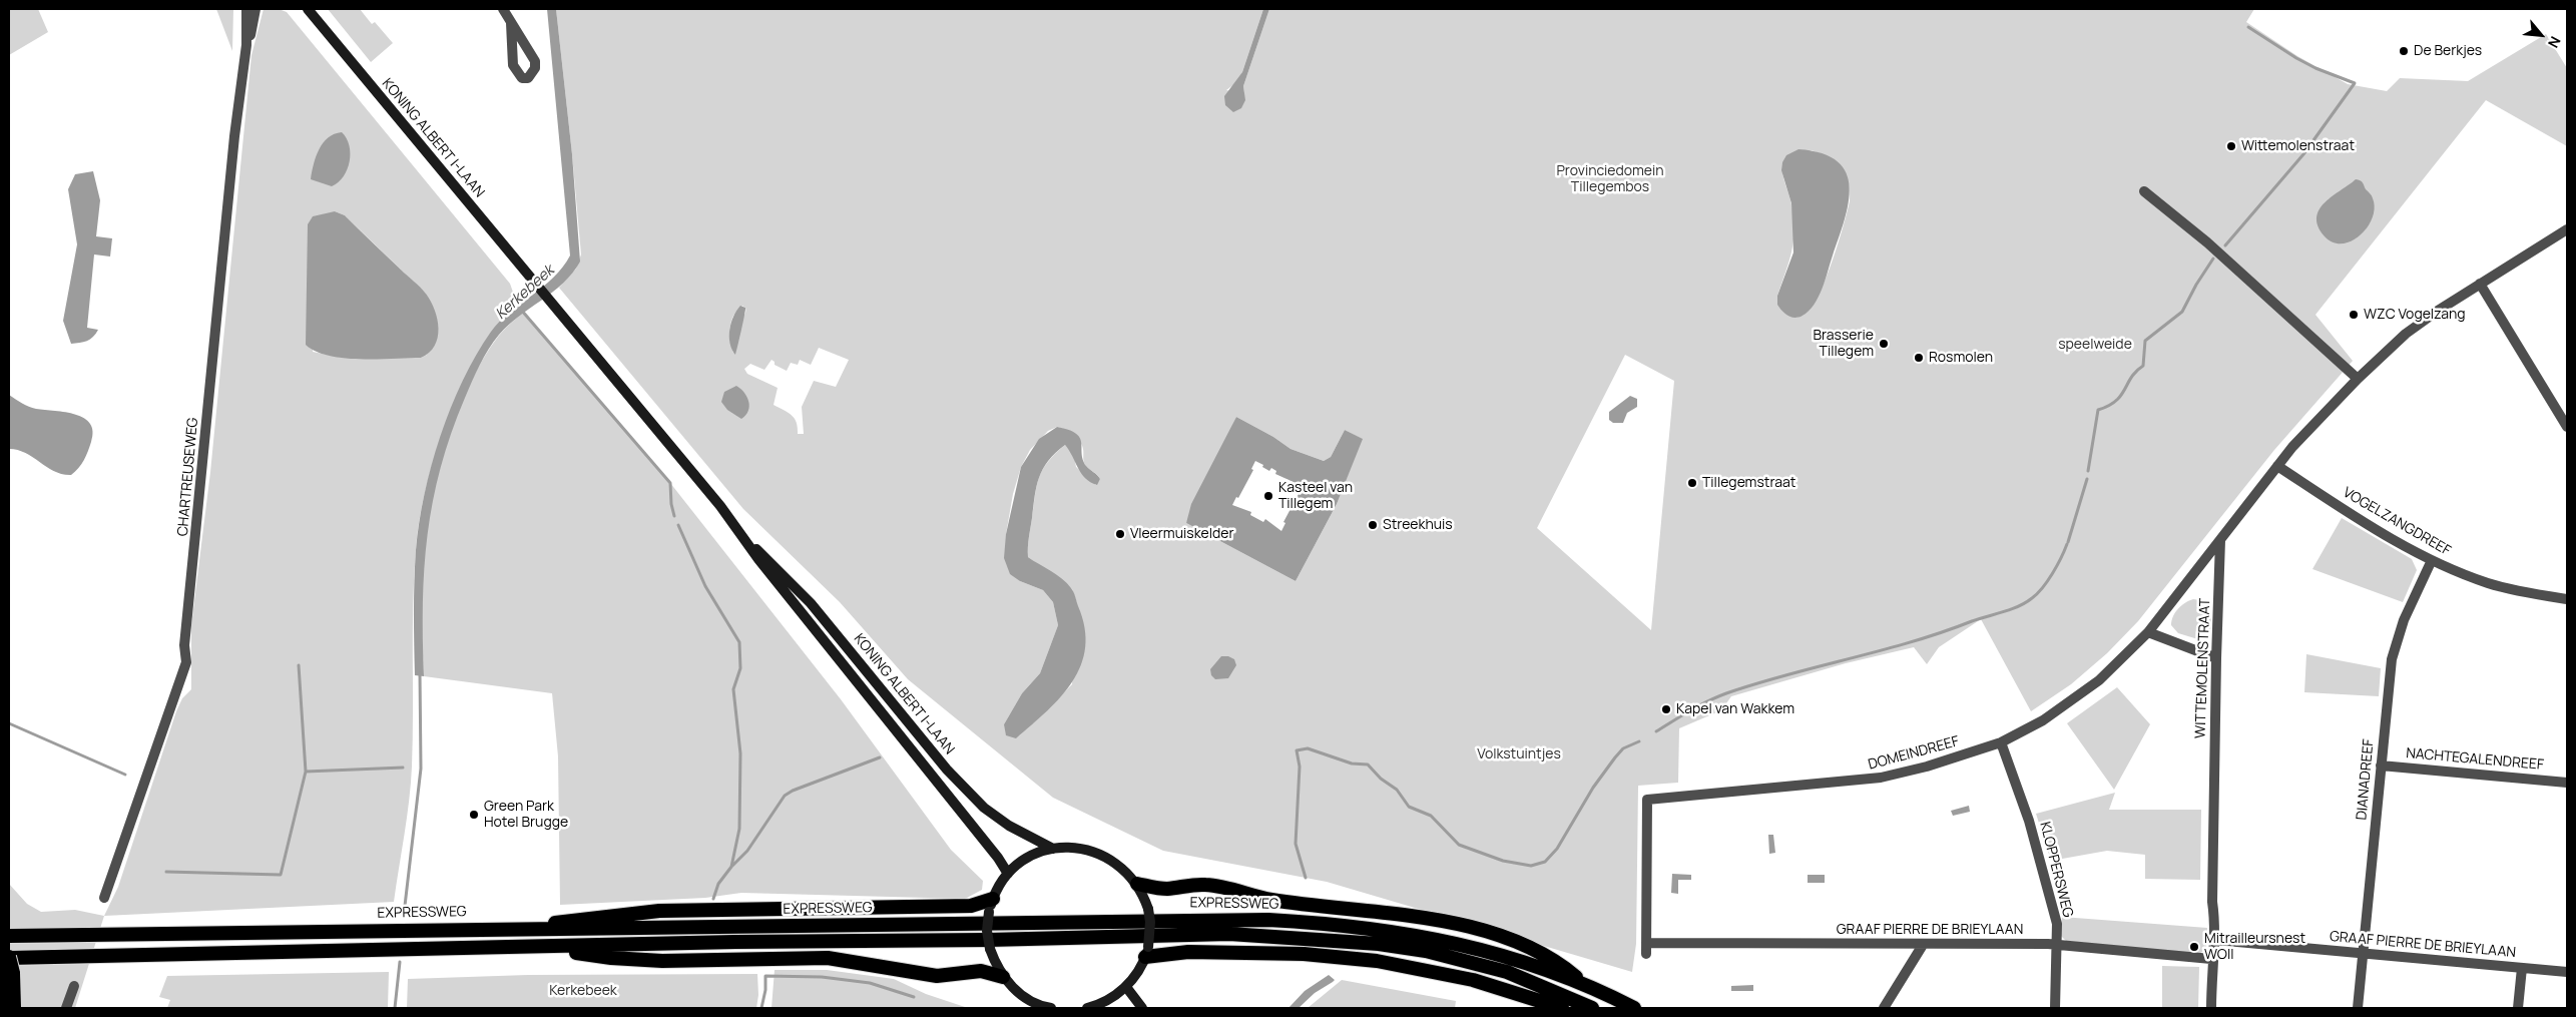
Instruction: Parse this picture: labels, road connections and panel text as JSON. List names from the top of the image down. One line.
{"streets":{"highway":["EXPRESSWEG"],"main road":["KONING ALBERT I-LAAN"],"street":["CHARTREUSEWEG","VOGELZANGDREEF","WITTEMOLENSTRAAT","DOMEINDREEF","NACHTEGALENDREEF","DIANADREEF","KLOPPERSWEG","GRAAF PIERRE DE BRIEYLAAN"]},"crossings":[["VOGELZANGDREEF","DIANADREEF"],["WITTEMOLENSTRAAT","DOMEINDREEF"],["WITTEMOLENSTRAAT","GRAAF PIERRE DE BRIEYLAAN"],["DOMEINDREEF","KLOPPERSWEG"],["DOMEINDREEF","GRAAF PIERRE DE BRIEYLAAN"],["NACHTEGALENDREEF","DIANADREEF"],["DIANADREEF","GRAAF PIERRE DE BRIEYLAAN"],["KLOPPERSWEG","GRAAF PIERRE DE BRIEYLAAN"]],"water":["Kerkebeek"],"parks":["Provinciedomein Tillegembos","speelweide","Volkstuintjes","Kerkebeek"],"places":["De Berkjes","Wittemolenstraat","WZC Vogelzang","Brasserie Tillegem","Rosmolen","Tillegemstraat","Kasteel van Tillegem","Streekhuis","Vleermuiskelder","Kapel van Wakkem","Green Park Hotel Brugge","Mitrailleursnest WOII"],"north":"bottom right"}
